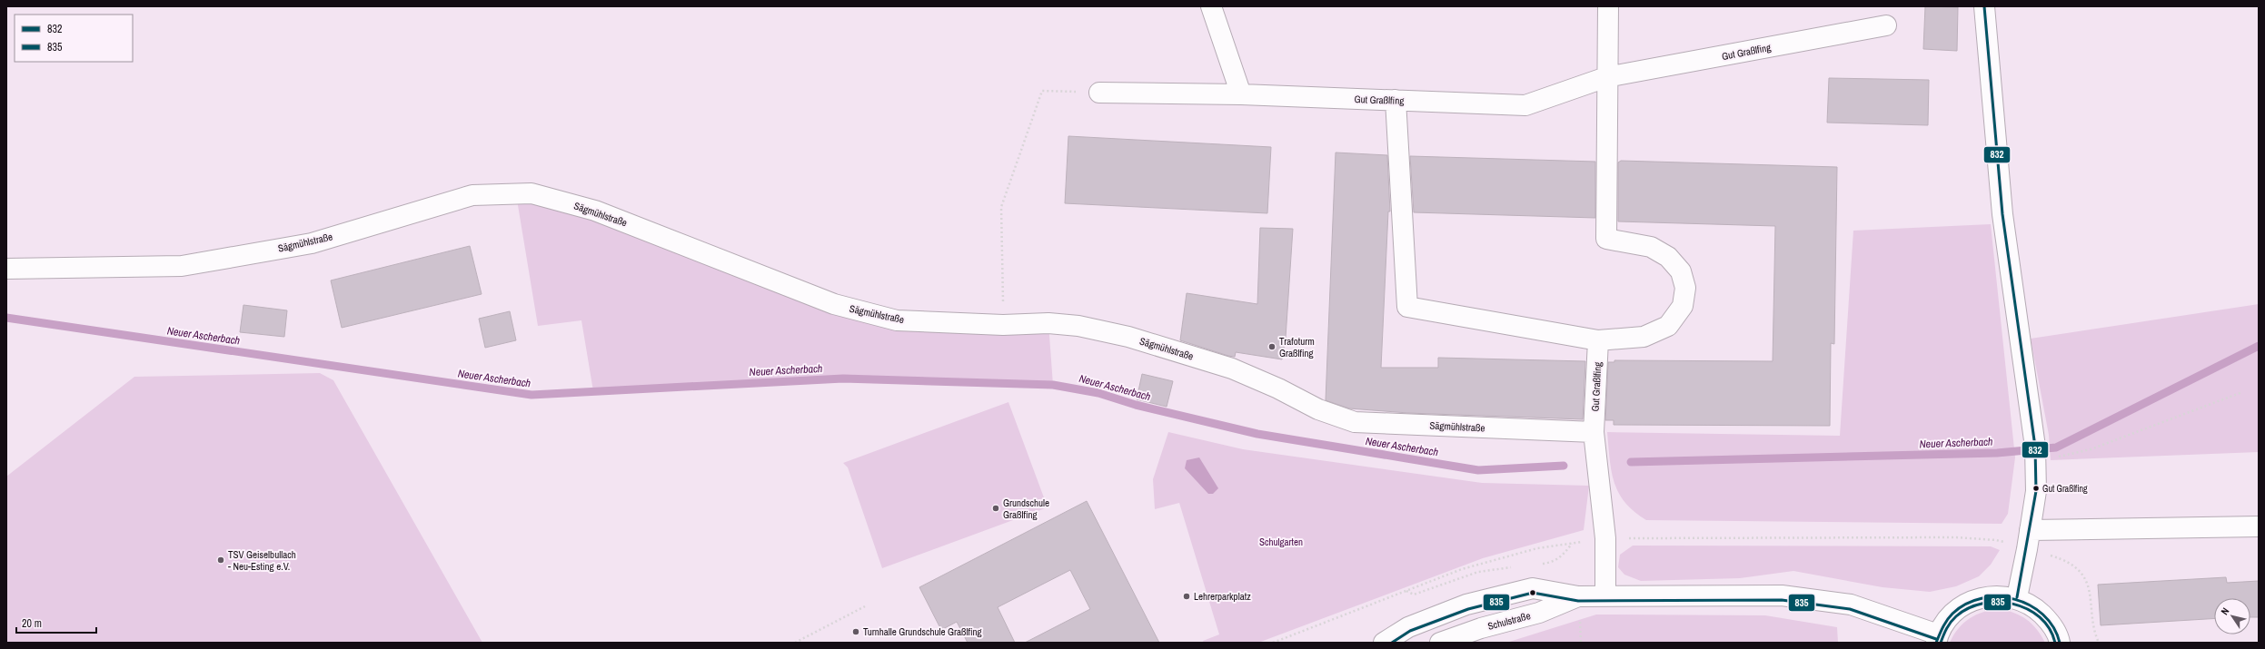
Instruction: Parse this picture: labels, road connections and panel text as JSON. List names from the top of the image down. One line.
{"streets":{"street":["Gut Graßlfing","Sägmühlstraße","Schulstraße"]},"crossings":[["Gut Graßlfing","Sägmühlstraße"]],"water":["Neuer Ascherbach"],"parks":["Schulgarten"],"places":["Trafoturm Graßlfing","Gut Graßlfing","Grundschule Graßlfing","TSV Geiselbullach - Neu-Esting e.V.","Lehrerparkplatz","Turnhalle Grundschule Graßlfing"],"lines":["transit line 832","transit line 835"],"legend":["832","835"],"scale_bar":"20 m","north":"top left"}
